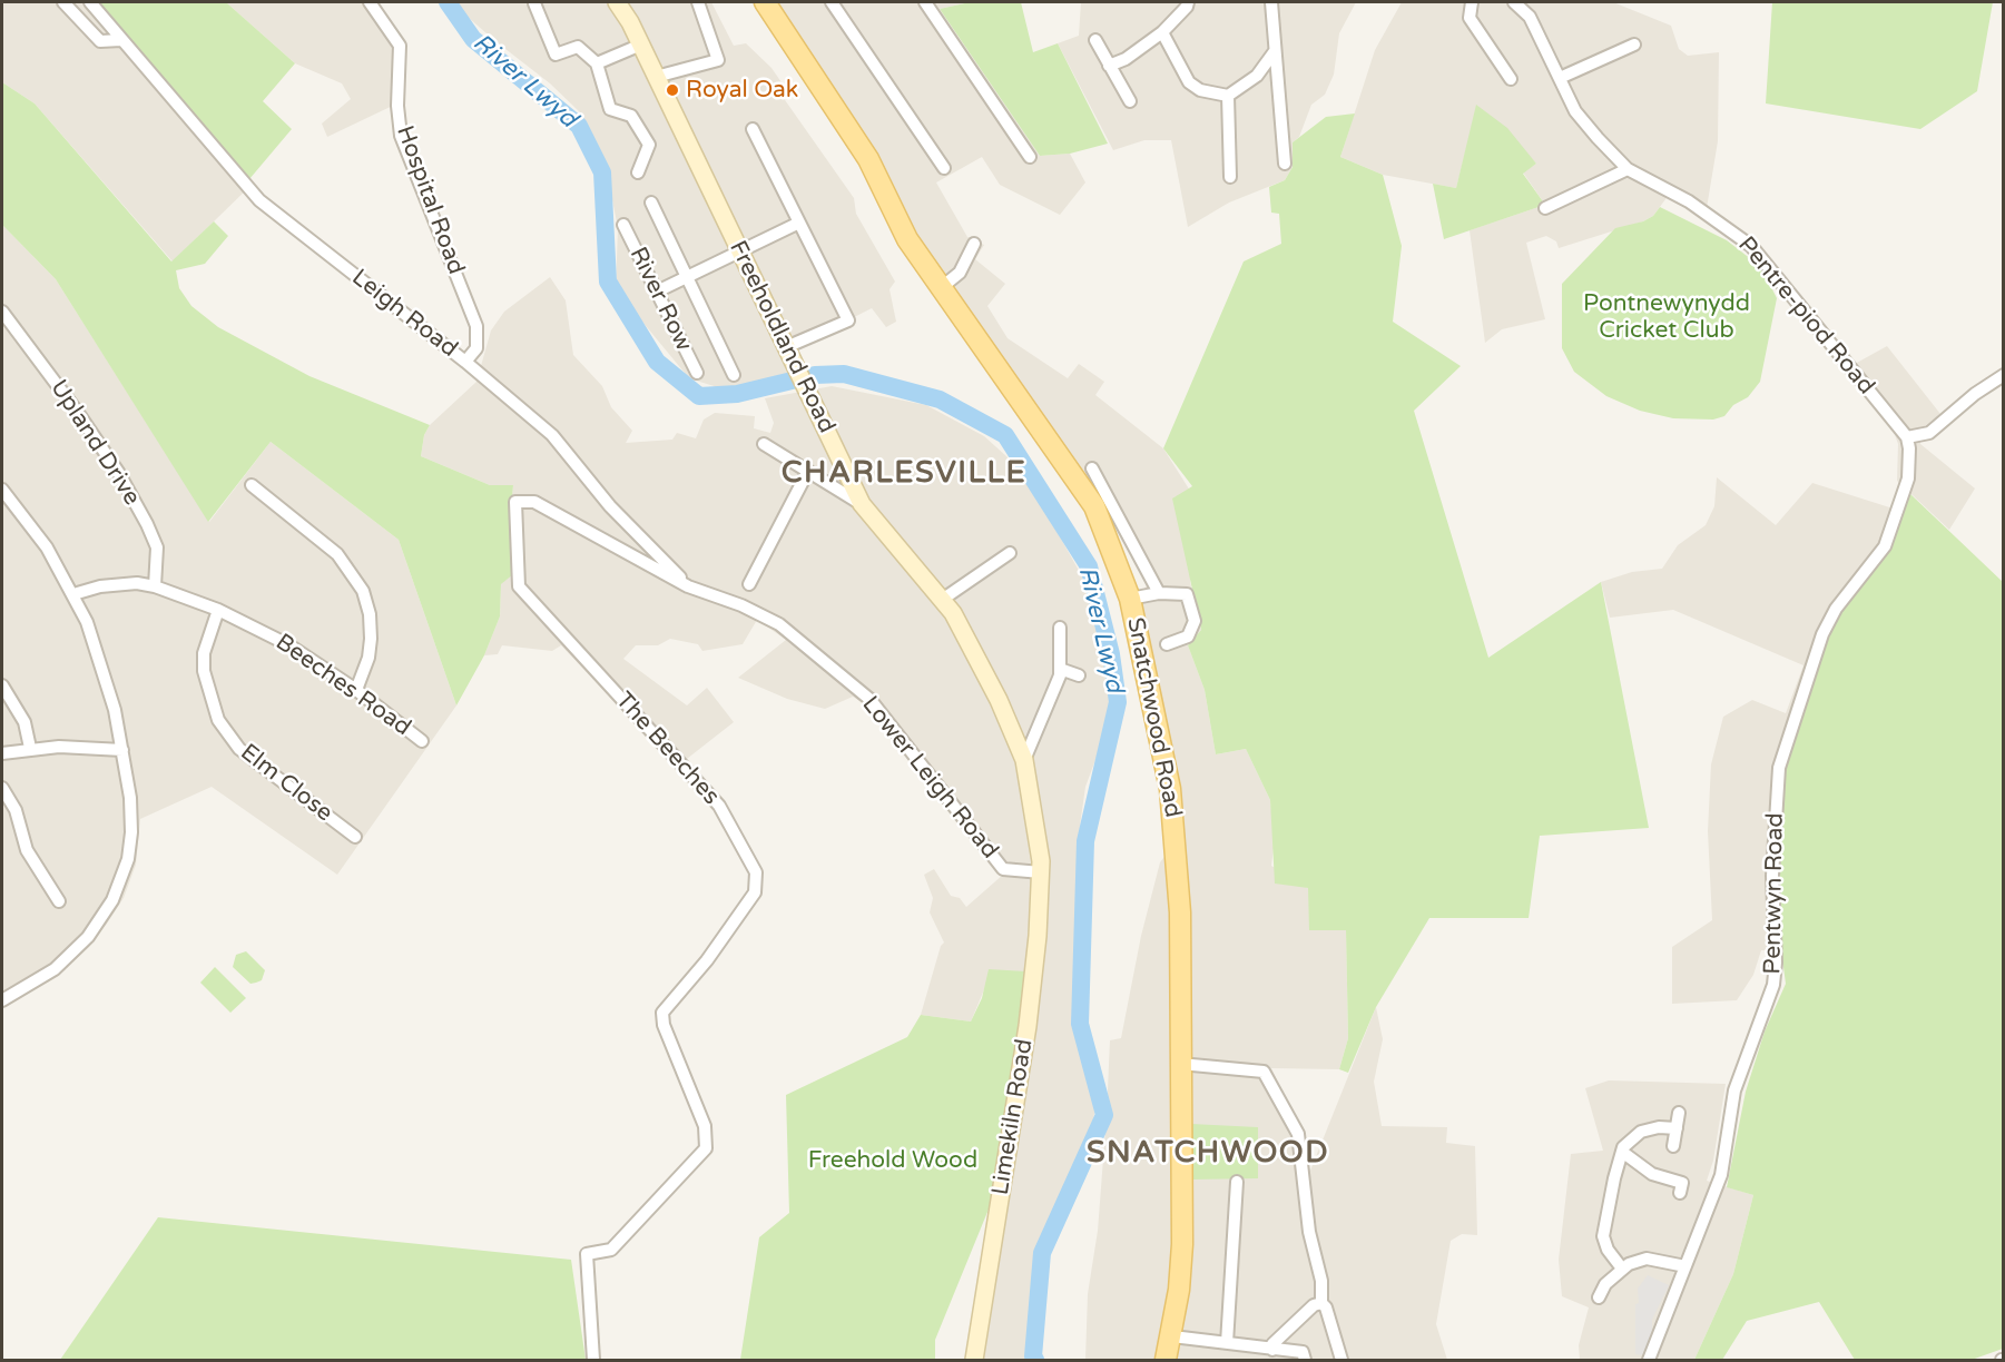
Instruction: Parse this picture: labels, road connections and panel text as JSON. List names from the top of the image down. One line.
{"streets":{"main road":["Freeholdland Road","Snatchwood Road","Limekiln Road"],"street":["Hospital Road","River Row","Leigh Road","Pentre-piod Road","Upland Drive","Beeches Road","The Beeches","Lower Leigh Road","Elm Close","Pentwyn Road"]},"crossings":[["Hospital Road","Leigh Road"],["Leigh Road","The Beeches"],["Leigh Road","Lower Leigh Road"],["Pentre-piod Road","Pentwyn Road"],["Freeholdland Road","Lower Leigh Road"],["Freeholdland Road","Limekiln Road"],["Upland Drive","Beeches Road"],["Beeches Road","Elm Close"],["The Beeches","Lower Leigh Road"],["Lower Leigh Road","Limekiln Road"]],"districts":["CHARLESVILLE","SNATCHWOOD"],"water":["River Lwyd"],"parks":["Pontnewynydd Cricket Club","Freehold Wood"],"places":["Royal Oak"]}
